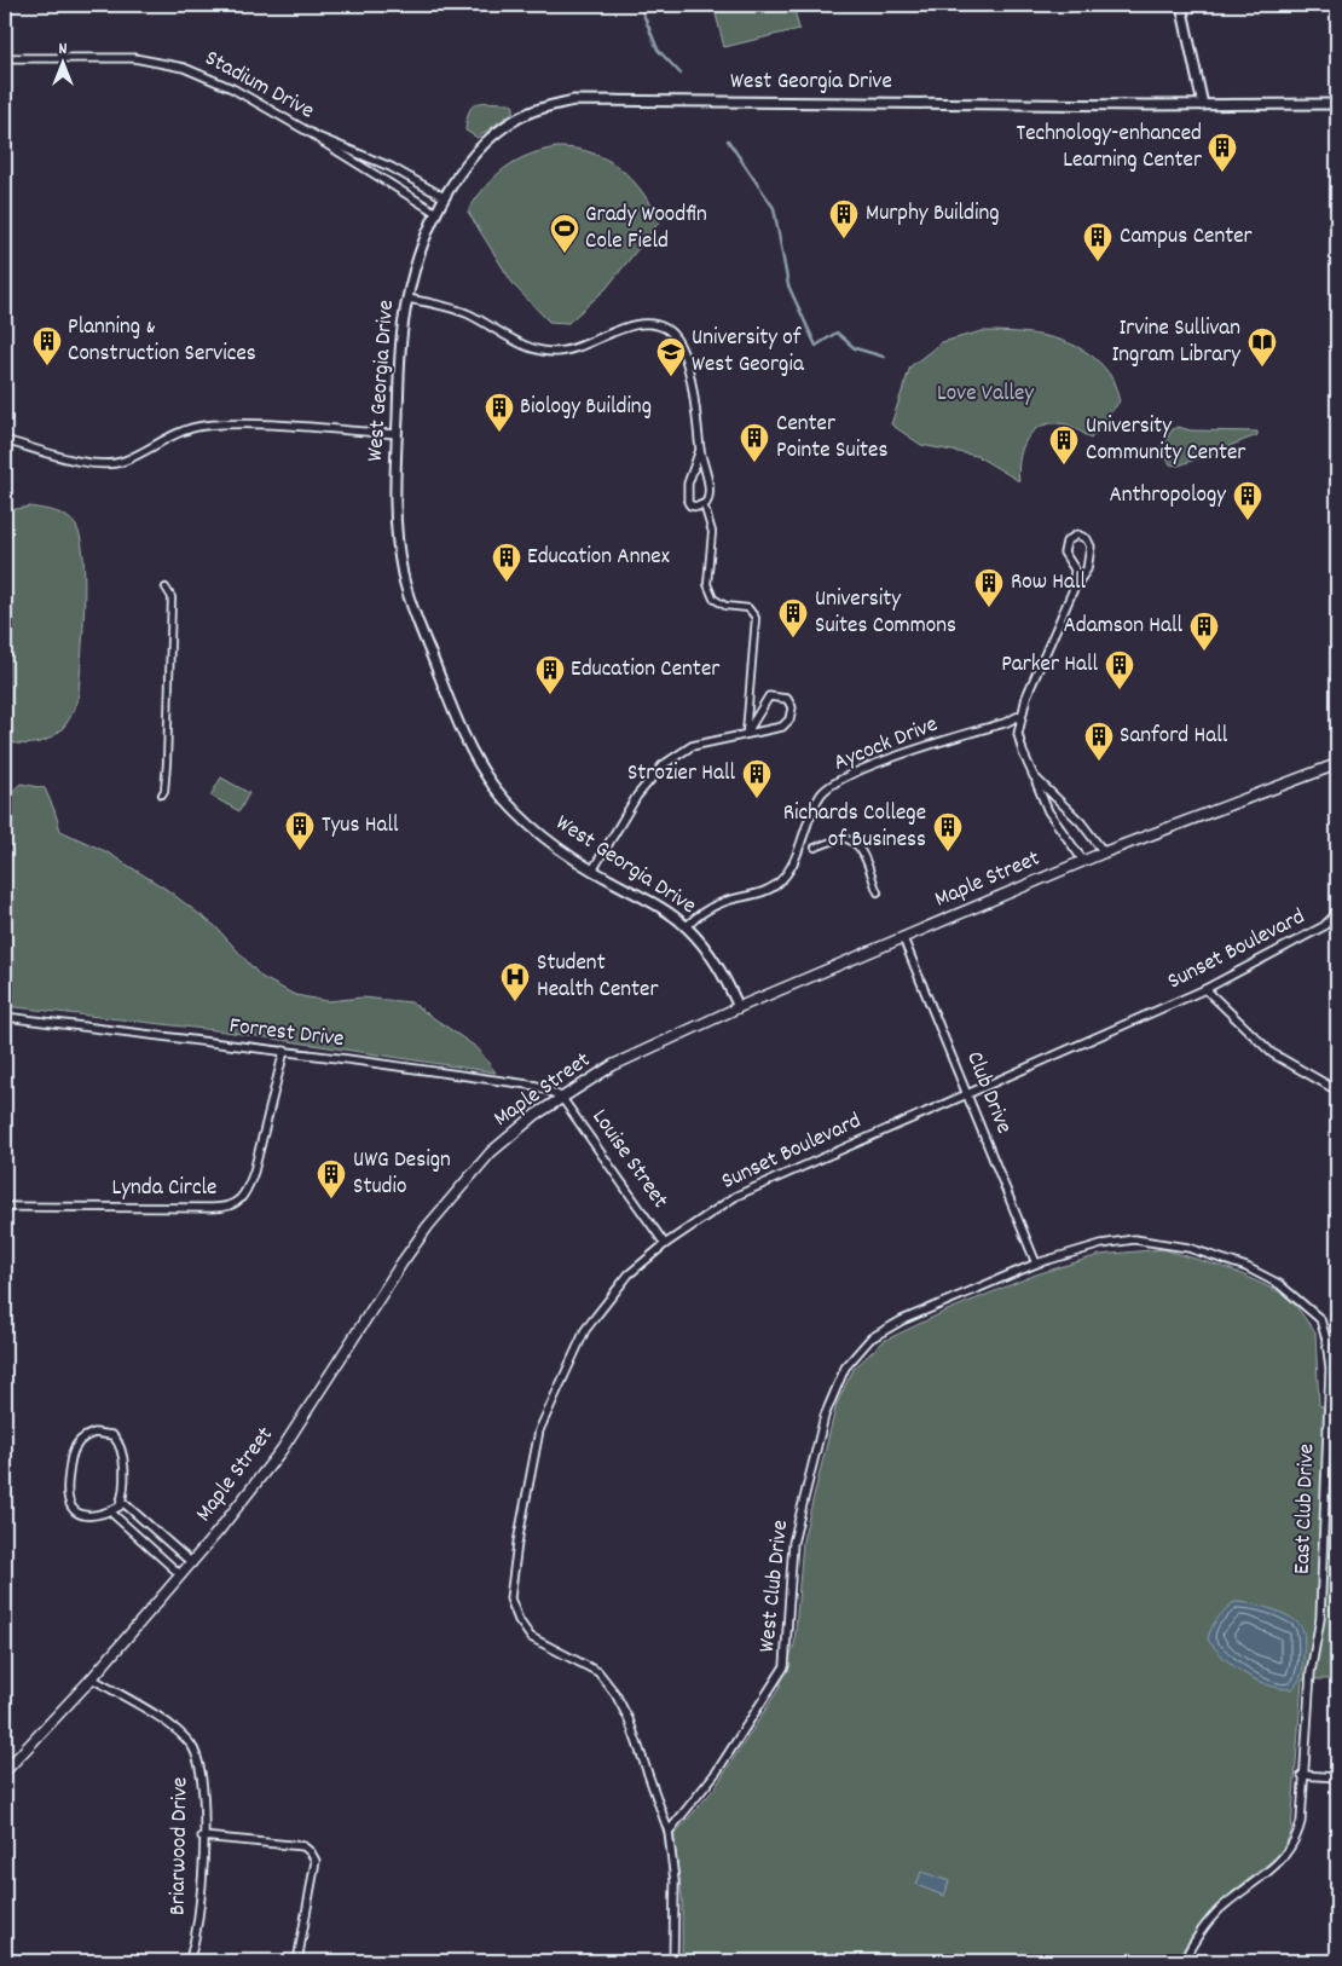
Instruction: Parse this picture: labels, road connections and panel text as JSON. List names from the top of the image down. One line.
{"streets":{"main road":["Maple Street"],"street":["West Georgia Drive","Stadium Drive","Aycock Drive","Sunset Boulevard","Forrest Drive","Club Drive","Louise Street","Lynda Circle","East Club Drive","West Club Drive","Briarwood Drive"]},"crossings":[["West Georgia Drive","Stadium Drive"],["West Georgia Drive","Aycock Drive"],["West Georgia Drive","Maple Street"],["Maple Street","Forrest Drive"],["Maple Street","Club Drive"],["Maple Street","Louise Street"],["Maple Street","Briarwood Drive"],["Sunset Boulevard","Club Drive"],["Sunset Boulevard","Louise Street"],["Sunset Boulevard","West Club Drive"],["Forrest Drive","Louise Street"],["Forrest Drive","Lynda Circle"],["Club Drive","East Club Drive"],["Club Drive","West Club Drive"],["East Club Drive","West Club Drive"]],"parks":["Love Valley"],"places":{"building":["Technology-enhanced Learning Center","Murphy Building","Campus Center","Planning & Construction Services","Biology Building","Center Pointe Suites","University Community Center","Anthropology","Education Annex","Row Hall","University Suites Commons","Adamson Hall","Parker Hall","Education Center","Sanford Hall","Strozier Hall","Tyus Hall","Richards College of Business","UWG Design Studio"],"sports":["Grady Woodfin Cole Field"],"library":["Irvine Sullivan Ingram Library"],"school or university":["University of West Georgia"],"hospital":["Student Health Center"]},"north":"top"}
